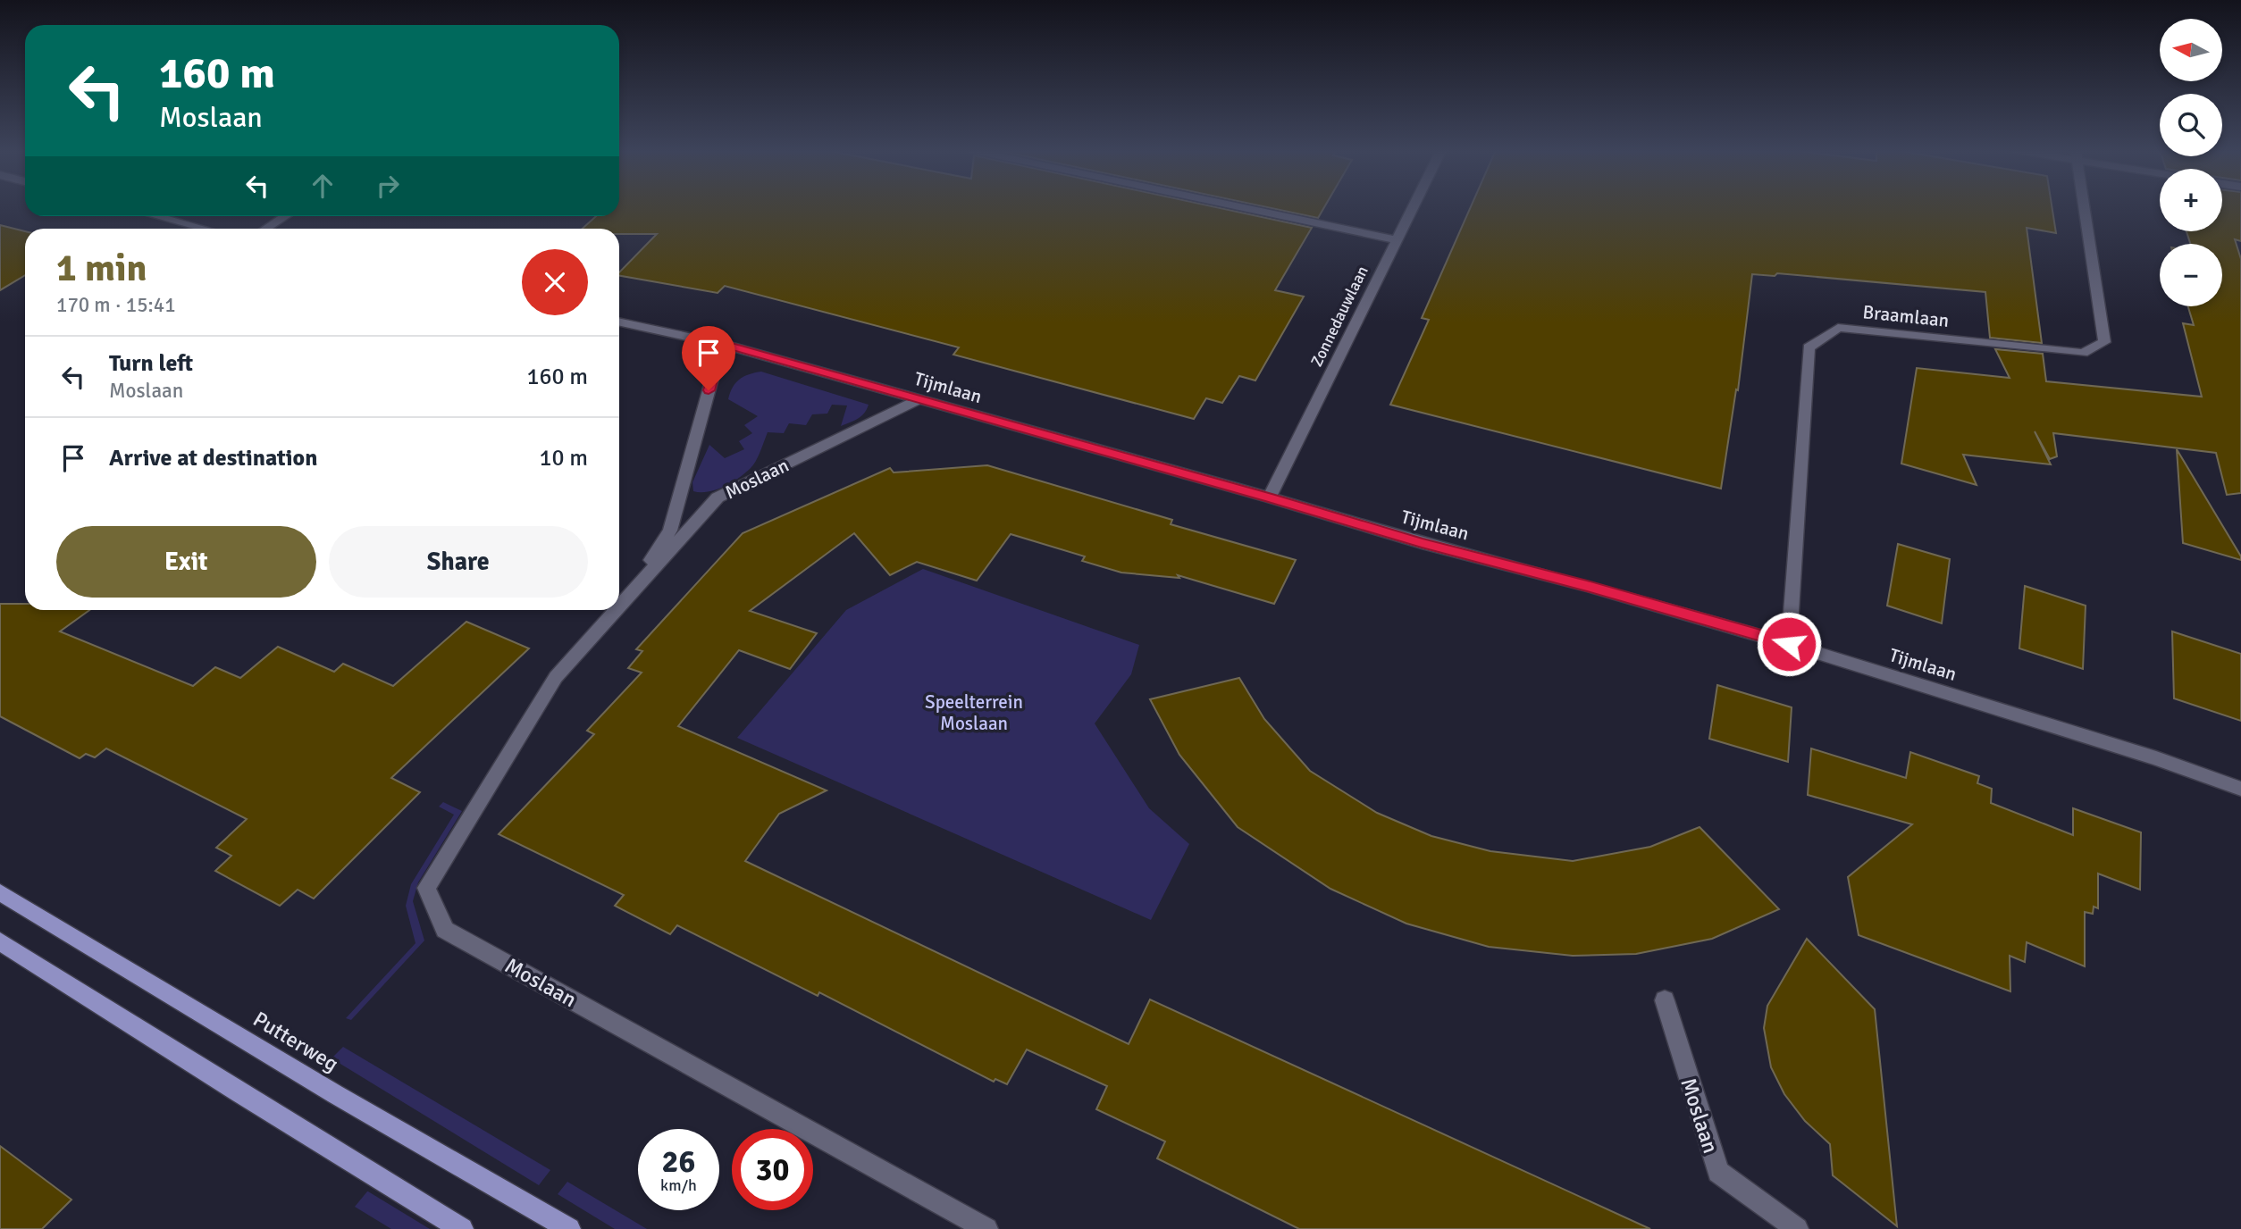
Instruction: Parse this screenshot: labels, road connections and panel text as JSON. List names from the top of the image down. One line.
{"streets":{"main road":["Putterweg"],"street":["Zonnedauwlaan","Braamlaan","Tijmlaan","Moslaan"]},"crossings":[["Zonnedauwlaan","Tijmlaan"],["Braamlaan","Tijmlaan"],["Tijmlaan","Moslaan"]],"parks":["Speelterrein Moslaan"],"north":"left","page":{"map_buttons":["+","−"],"turn":["160 m","Moslaan"],"heading":["1 min","170 m · 15:41"],"list":[{"name":"Turn left","note":"Moslaan","value":"160 m"},{"name":"Arrive at destination","value":"10 m"}],"buttons":["Exit","Share"],"speed":"26 km/h","limit":"30"}}
